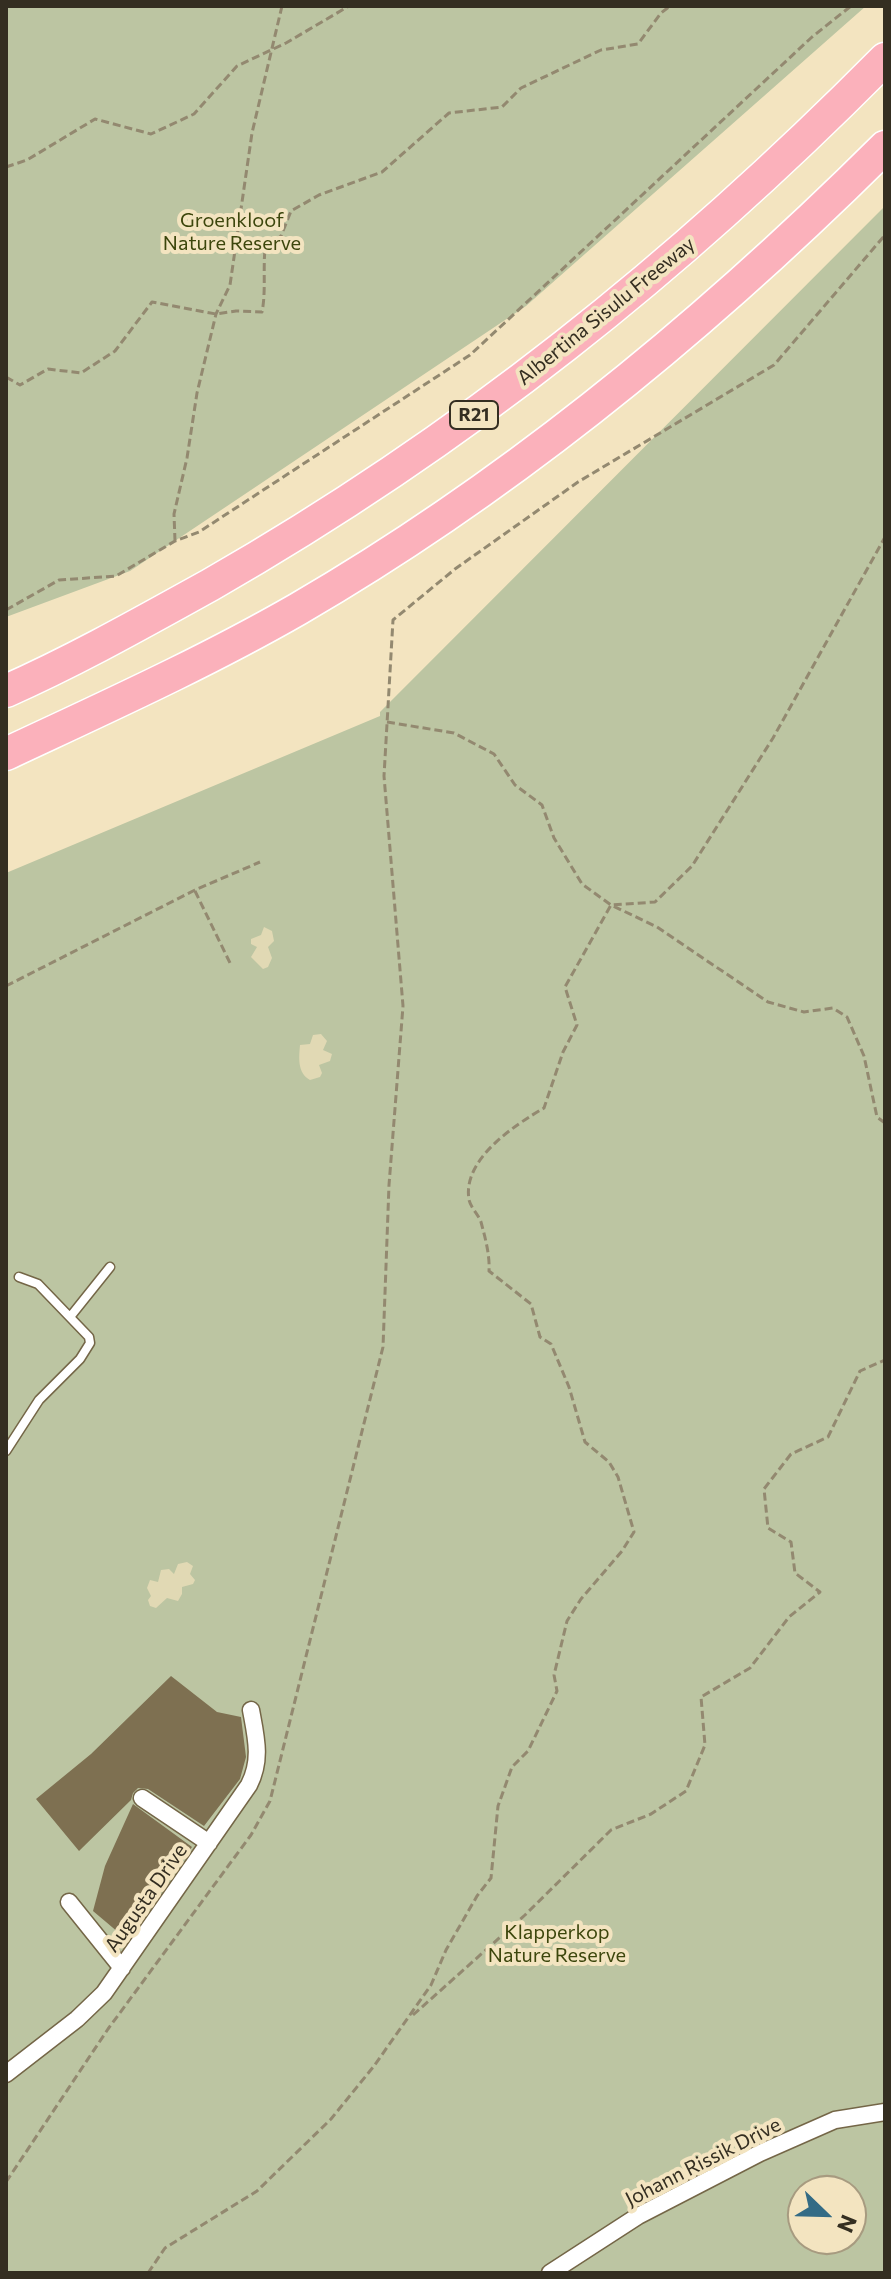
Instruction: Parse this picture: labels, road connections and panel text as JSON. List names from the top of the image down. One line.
{"streets":{"highway":["Albertina Sisulu Freeway","R21"],"street":["Augusta Drive","Johann Rissik Drive"]},"parks":["Groenkloof Nature Reserve","Klapperkop Nature Reserve"],"north":"bottom right"}
